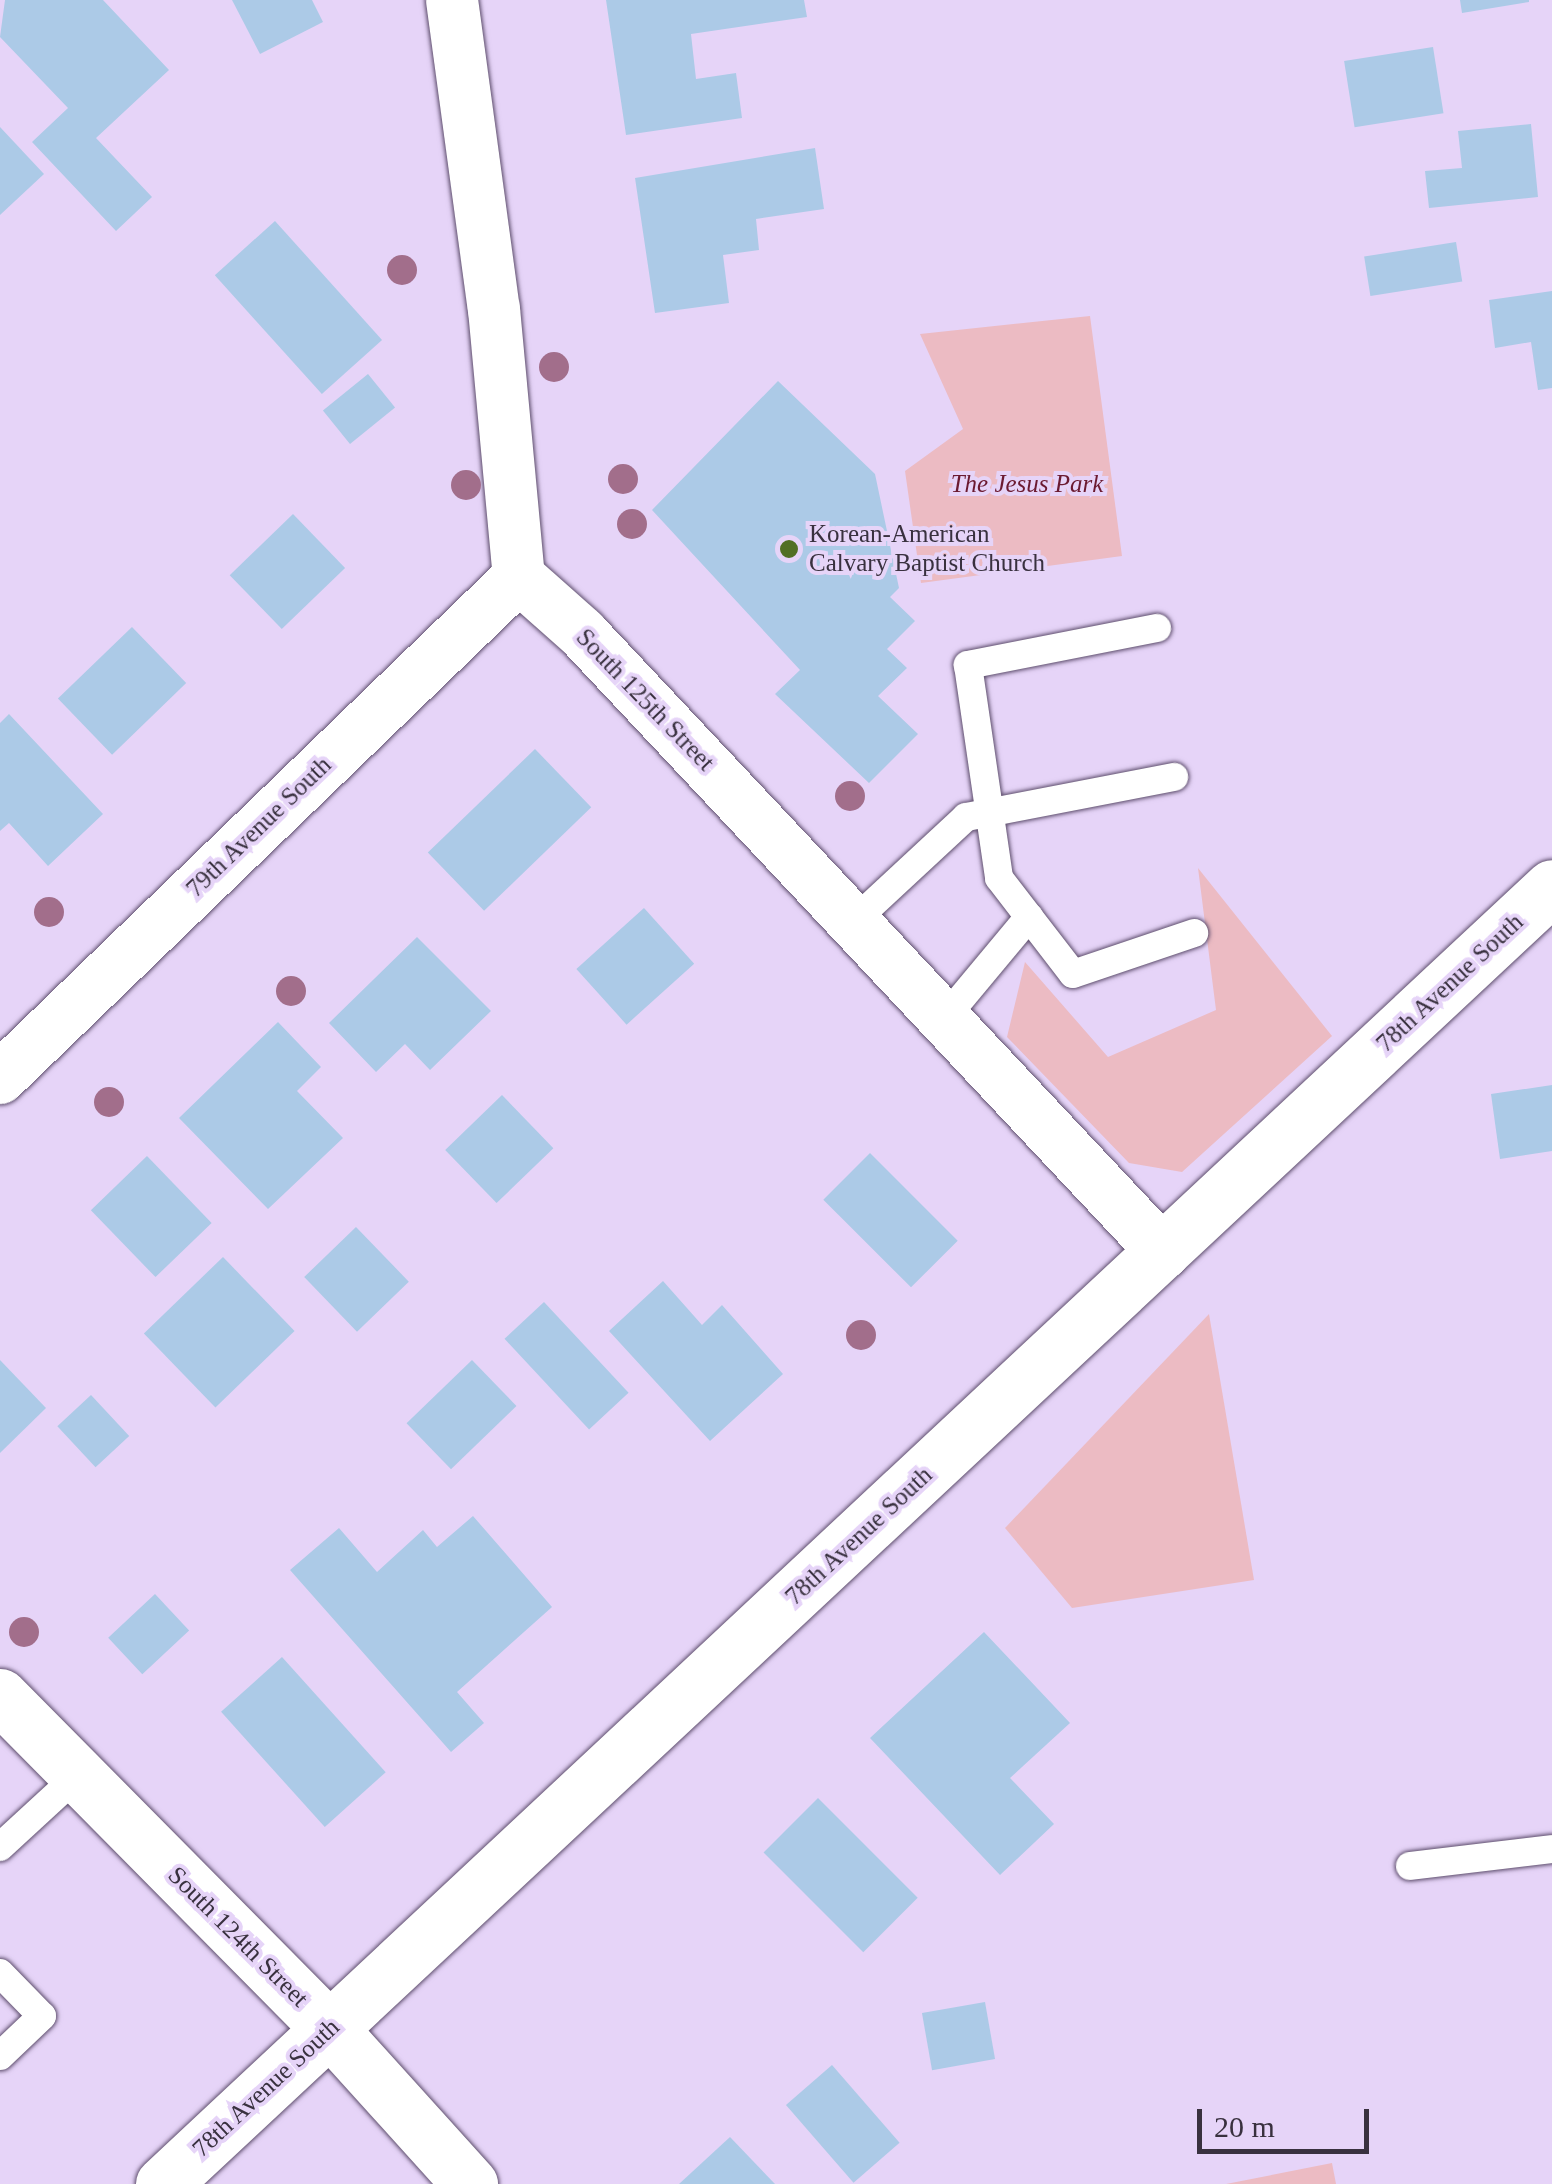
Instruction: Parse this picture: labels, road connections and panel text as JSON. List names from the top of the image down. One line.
{"streets":{"street":["South 125th Street","79th Avenue South","78th Avenue South","South 124th Street"]},"crossings":[["South 125th Street","79th Avenue South"],["South 125th Street","78th Avenue South"],["78th Avenue South","South 124th Street"]],"parks":["The Jesus Park"],"places":["Korean-American Calvary Baptist Church"],"scale_bar":"20 m"}
